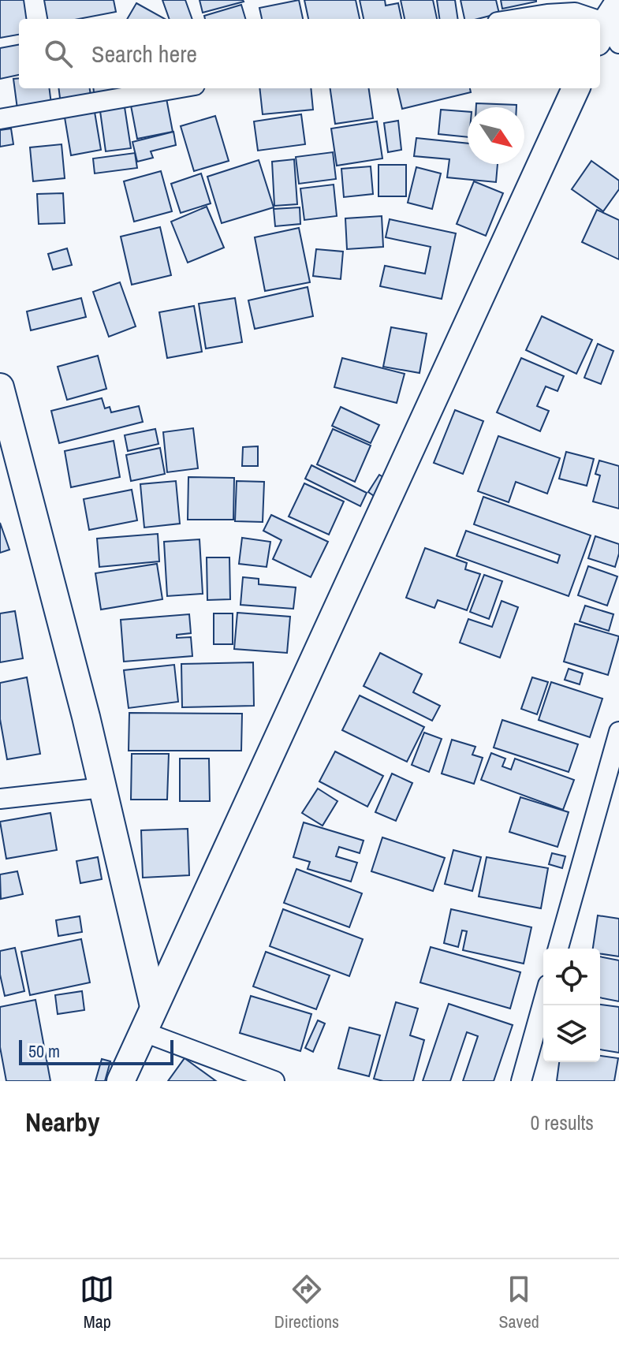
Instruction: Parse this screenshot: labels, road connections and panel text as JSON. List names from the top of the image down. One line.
{"scale_bar":"50 m","north":"bottom right","page":{"search":"Search here","scale":"50 m","heading":["Nearby","0 results"],"nav":["Map","Directions","Saved"]}}
